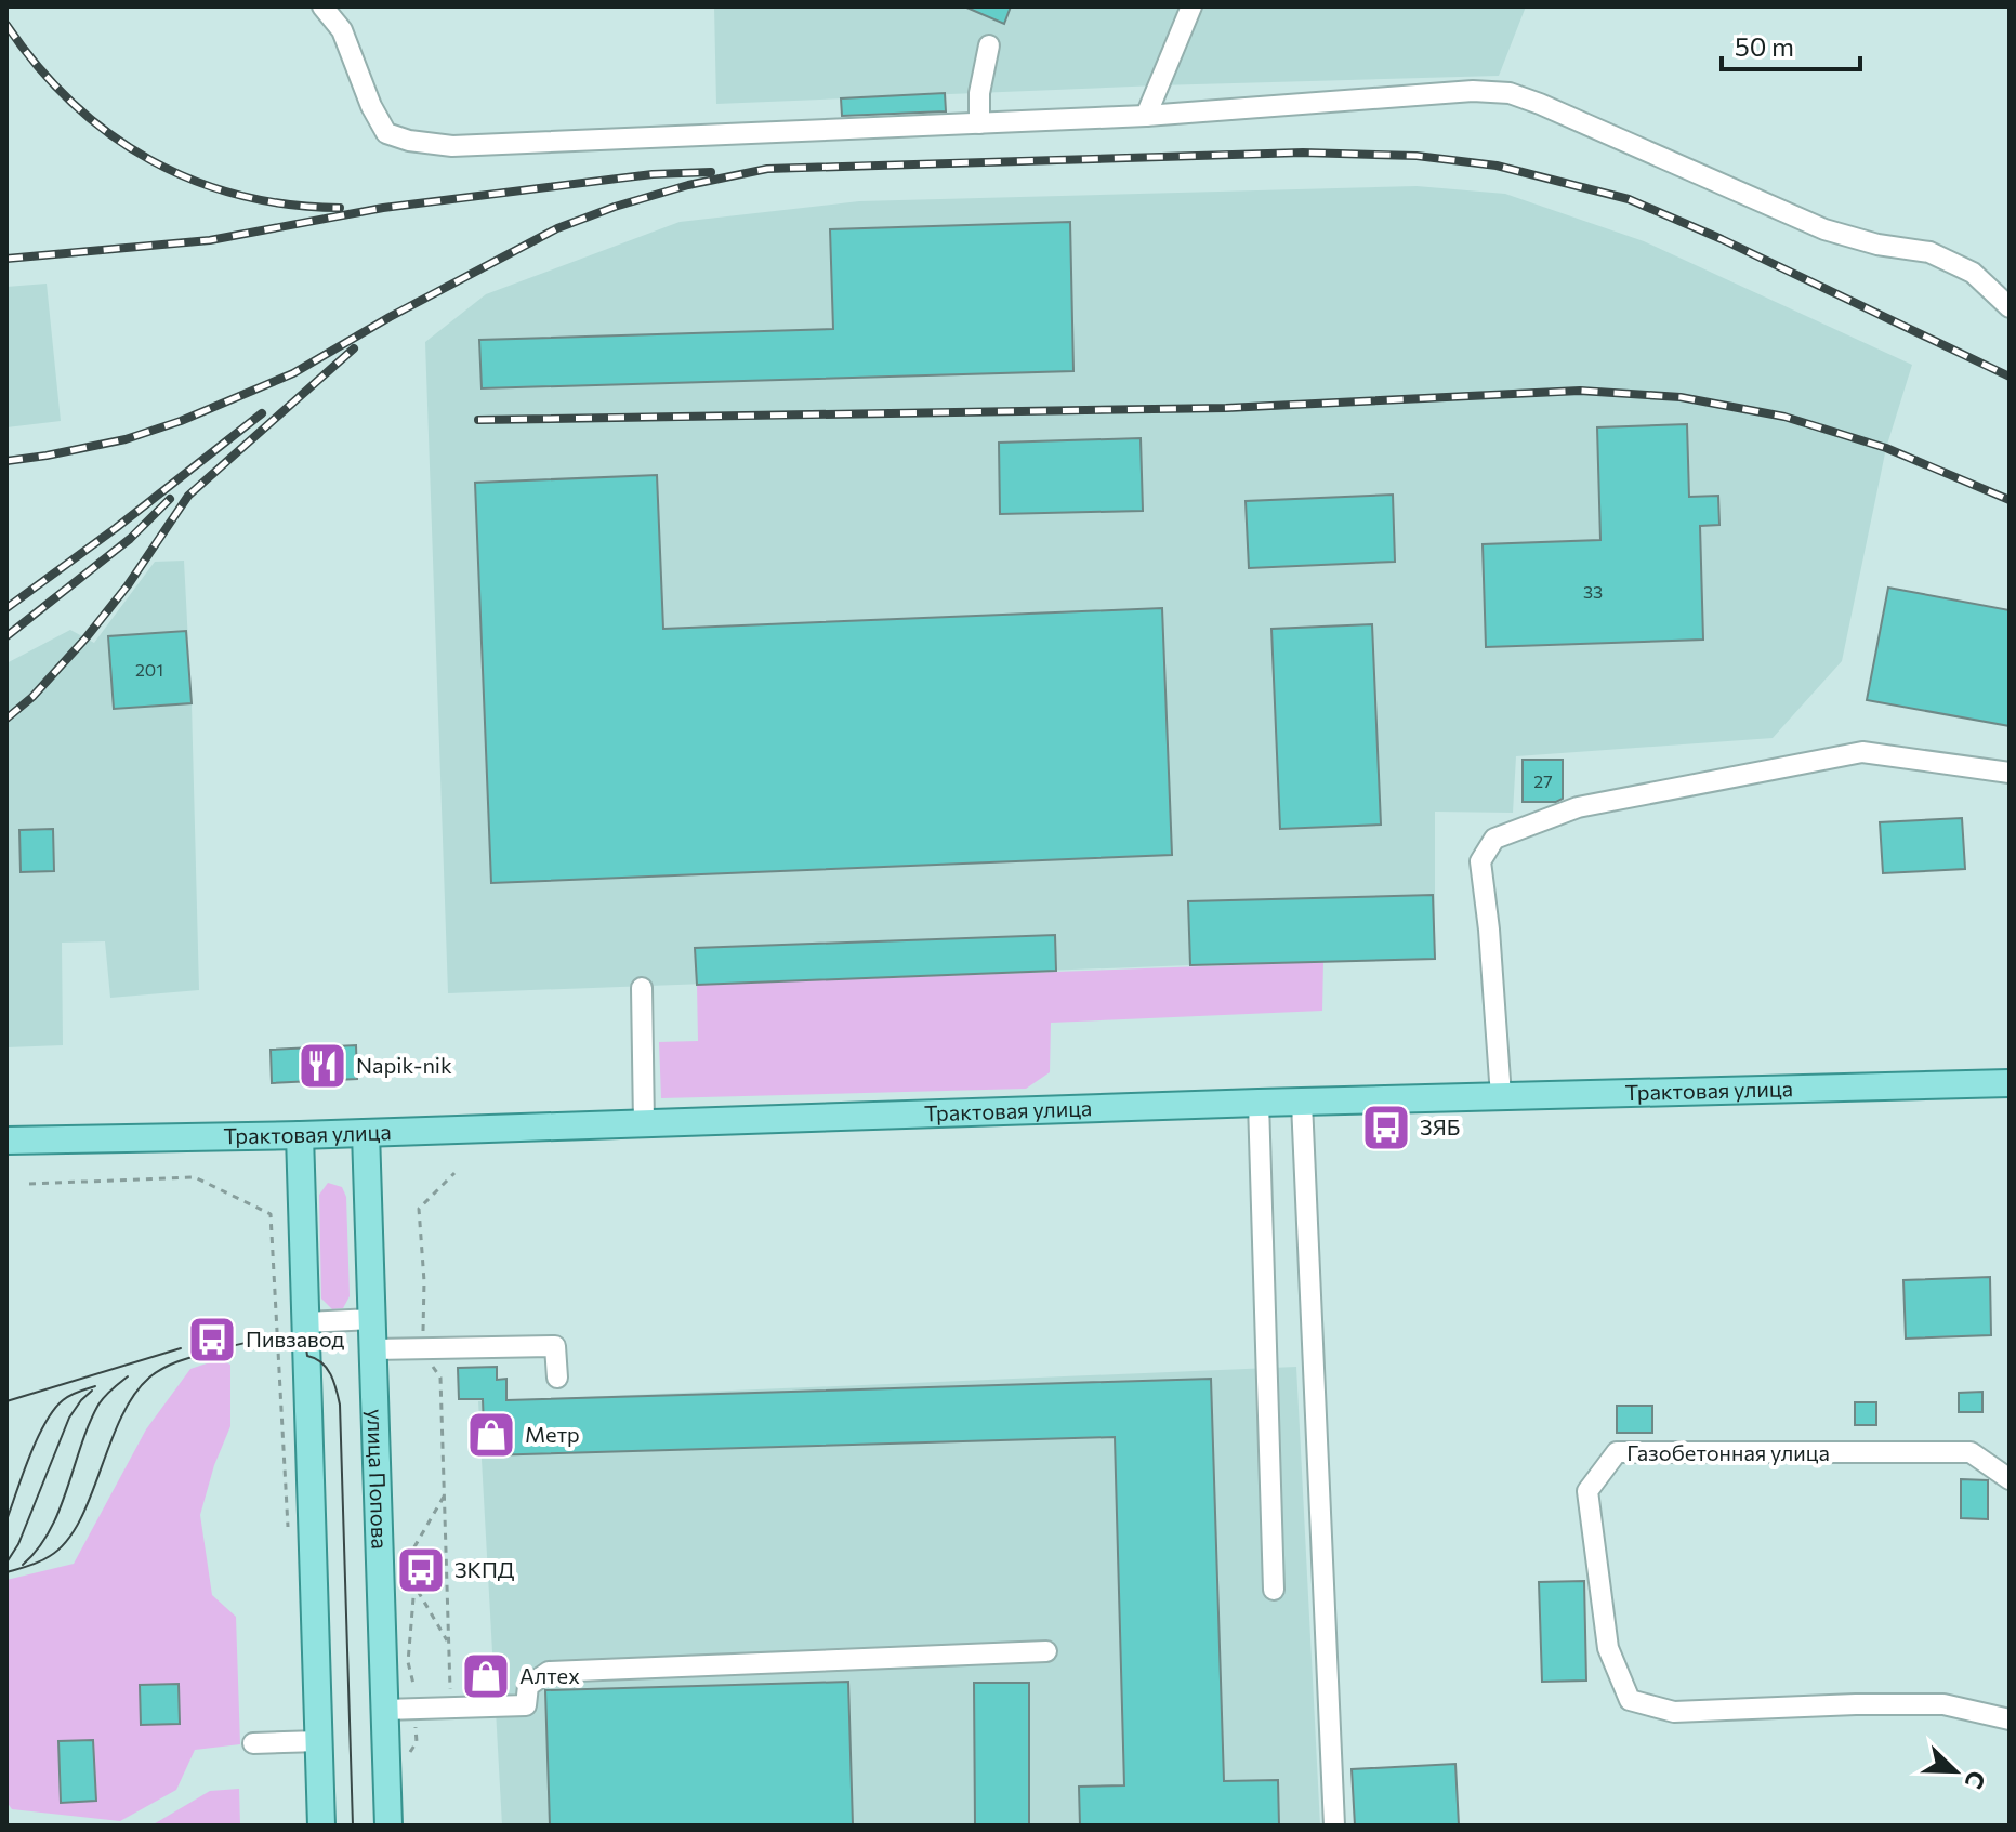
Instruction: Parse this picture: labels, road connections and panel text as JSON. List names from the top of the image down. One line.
{"streets":{"main road":["Трактовая улица","улица Попова"],"street":["Газобетонная улица"]},"crossings":[["Трактовая улица","улица Попова"]],"places":{"restaurant":["Napik-nik"],"bus stop":["ЗЯБ","Пивзавод","ЗКПД"],"shop":["Метр","Алтех"]},"house_numbers":["33","201","27"],"scale_bar":"50 m","north":"bottom right"}
